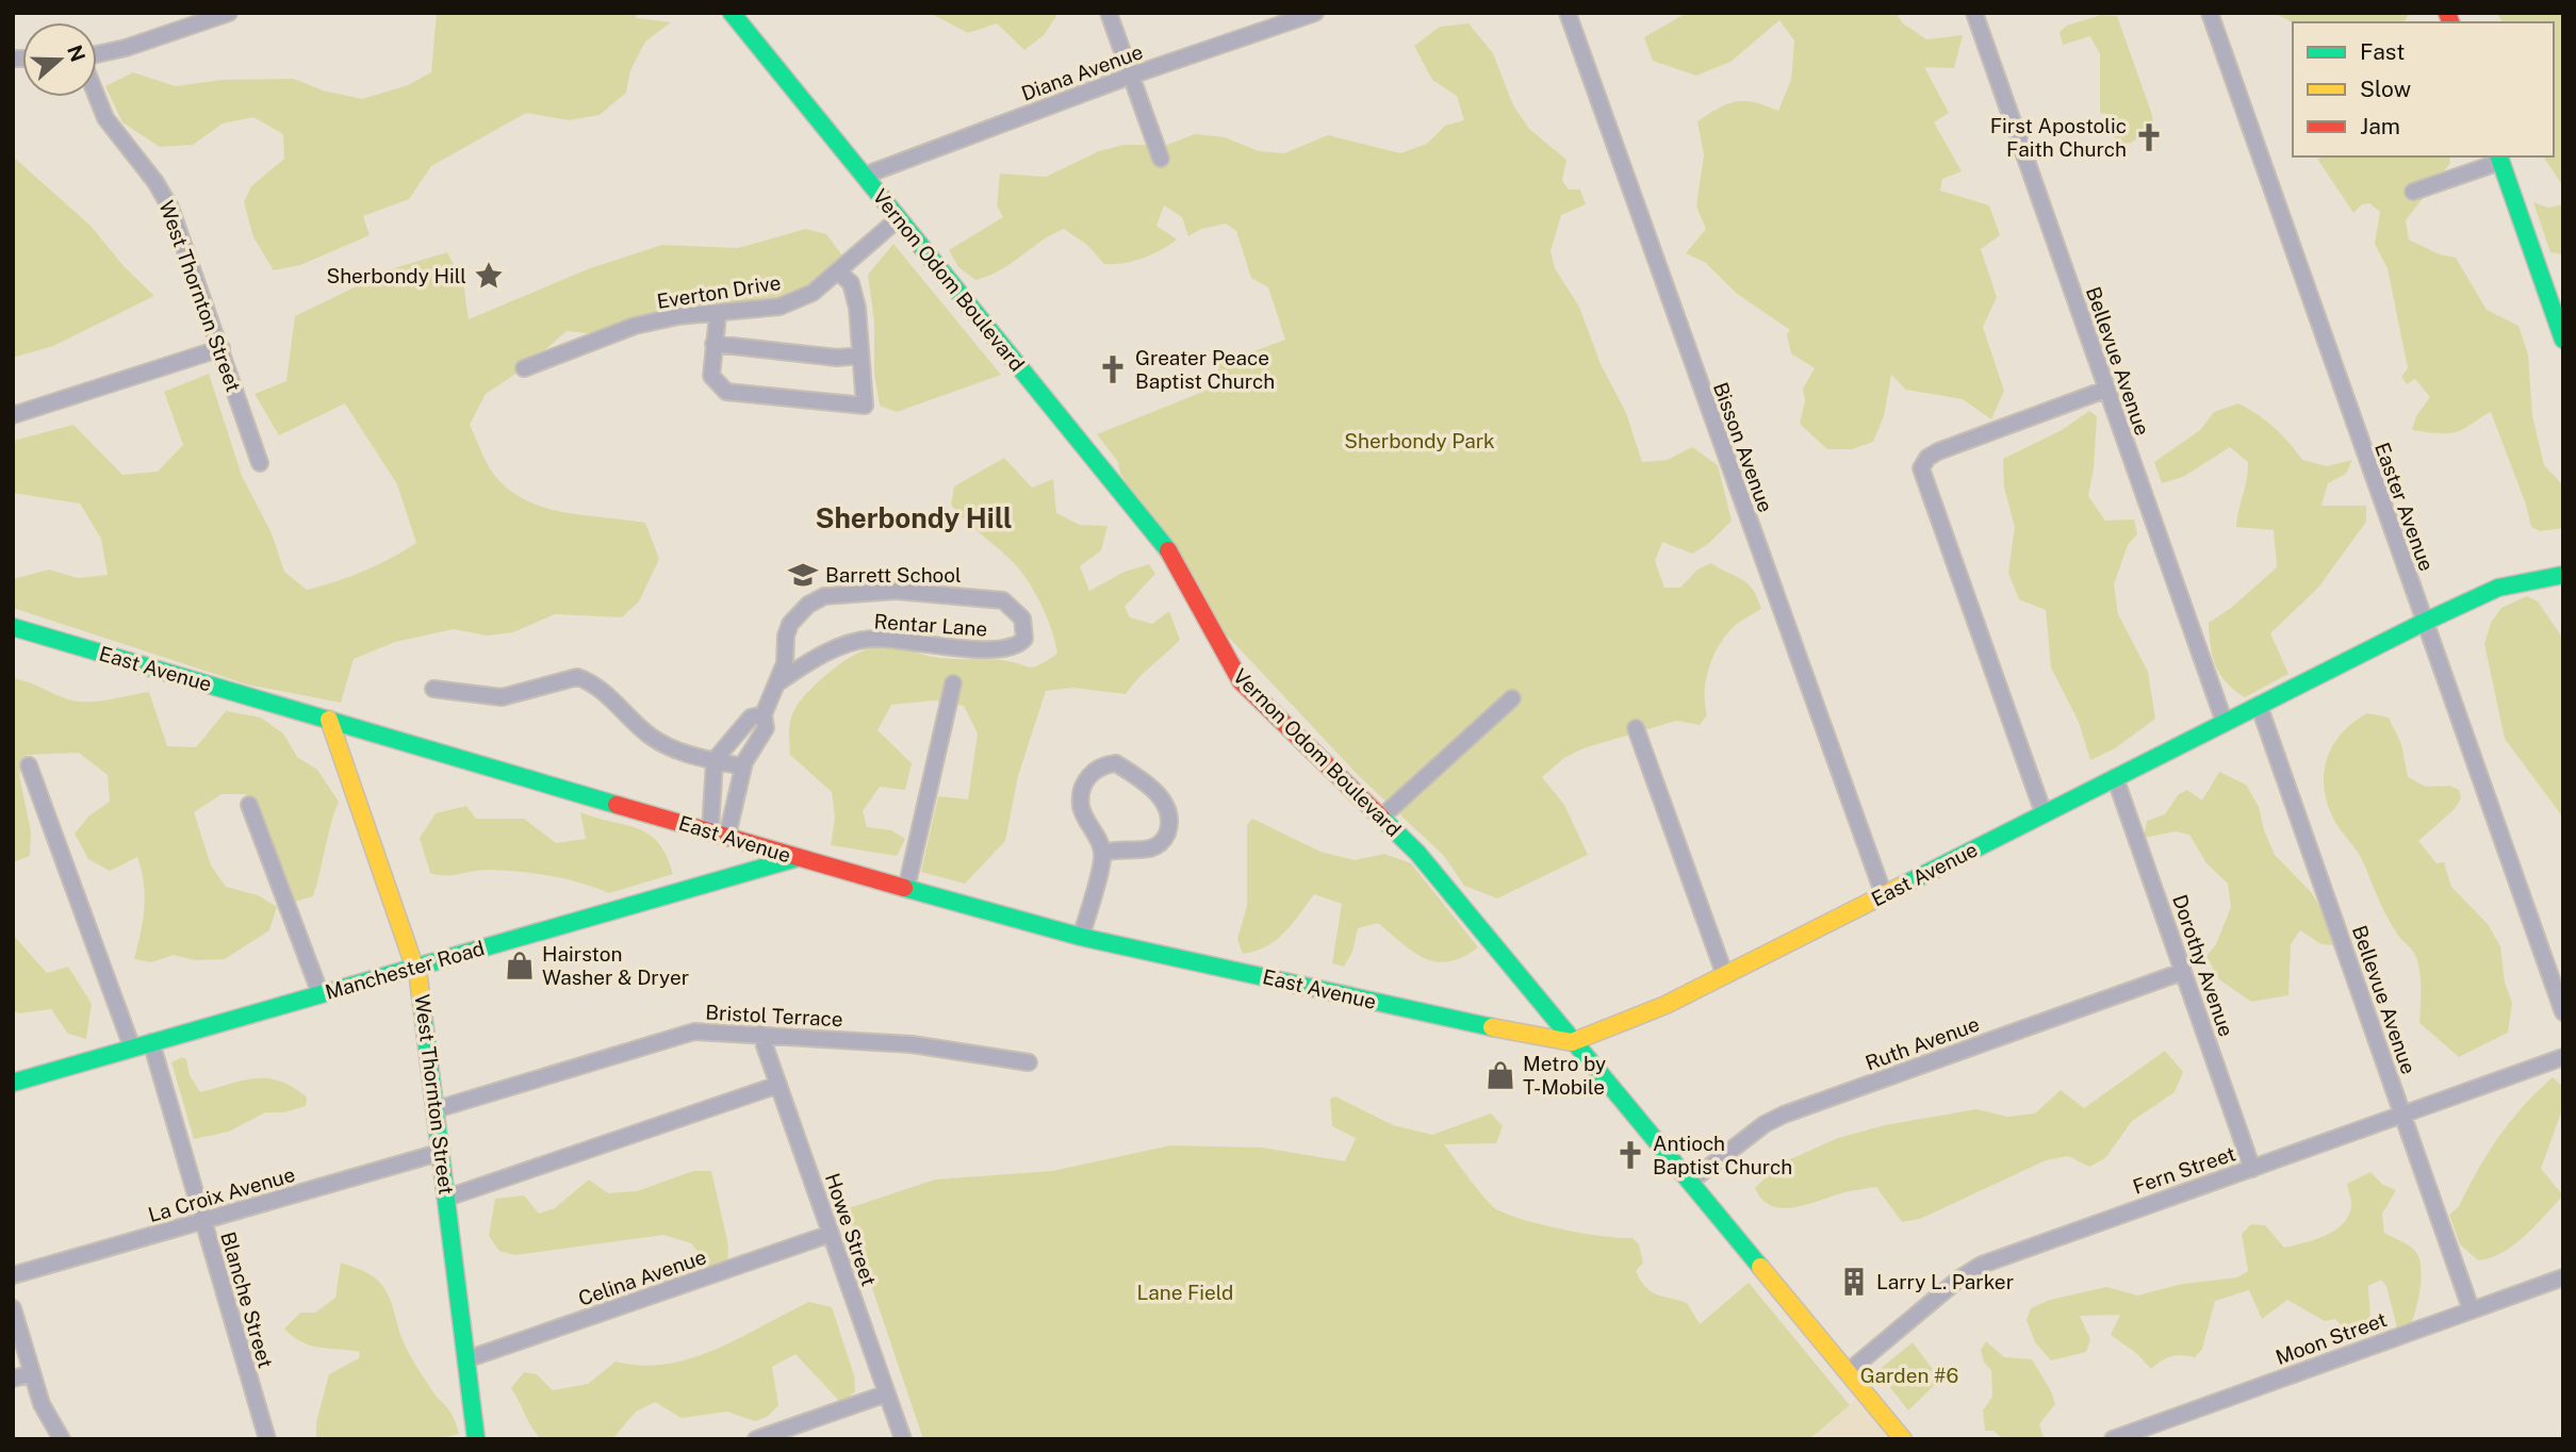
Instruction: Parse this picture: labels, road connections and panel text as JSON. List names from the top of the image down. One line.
{"streets":{"main road":["Vernon Odom Boulevard","West Thornton Street","East Avenue","Manchester Road"],"street":["Diana Avenue","Everton Drive","Bellevue Avenue","Bisson Avenue","Easter Avenue","Rentar Lane","Dorothy Avenue","Bristol Terrace","Ruth Avenue","Fern Street","La Croix Avenue","Howe Street","Celina Avenue","Blanche Street","Moon Street"]},"crossings":[["Diana Avenue","Vernon Odom Boulevard"],["Vernon Odom Boulevard","Everton Drive"],["Vernon Odom Boulevard","East Avenue"],["Vernon Odom Boulevard","Ruth Avenue"],["Vernon Odom Boulevard","Fern Street"],["West Thornton Street","East Avenue"],["West Thornton Street","Manchester Road"],["West Thornton Street","Bristol Terrace"],["West Thornton Street","La Croix Avenue"],["West Thornton Street","Celina Avenue"],["Bellevue Avenue","East Avenue"],["Bellevue Avenue","Fern Street"],["Bellevue Avenue","Moon Street"],["Bisson Avenue","East Avenue"],["Easter Avenue","East Avenue"],["Rentar Lane","East Avenue"],["East Avenue","Dorothy Avenue"],["East Avenue","Manchester Road"],["Dorothy Avenue","Ruth Avenue"],["Dorothy Avenue","Fern Street"],["Manchester Road","Blanche Street"],["Bristol Terrace","Howe Street"],["La Croix Avenue","Blanche Street"],["Howe Street","Celina Avenue"]],"districts":["Sherbondy Hill"],"parks":["Sherbondy Park","Lane Field","Garden #6"],"places":{"church":["First Apostolic Faith Church","Greater Peace Baptist Church","Antioch Baptist Church"],"place":["Sherbondy Hill"],"school or university":["Barrett School"],"shop":["Hairston Washer & Dryer","Metro by T-Mobile"],"building":["Larry L. Parker"]},"legend":["Fast","Slow","Jam"],"north":"right"}
